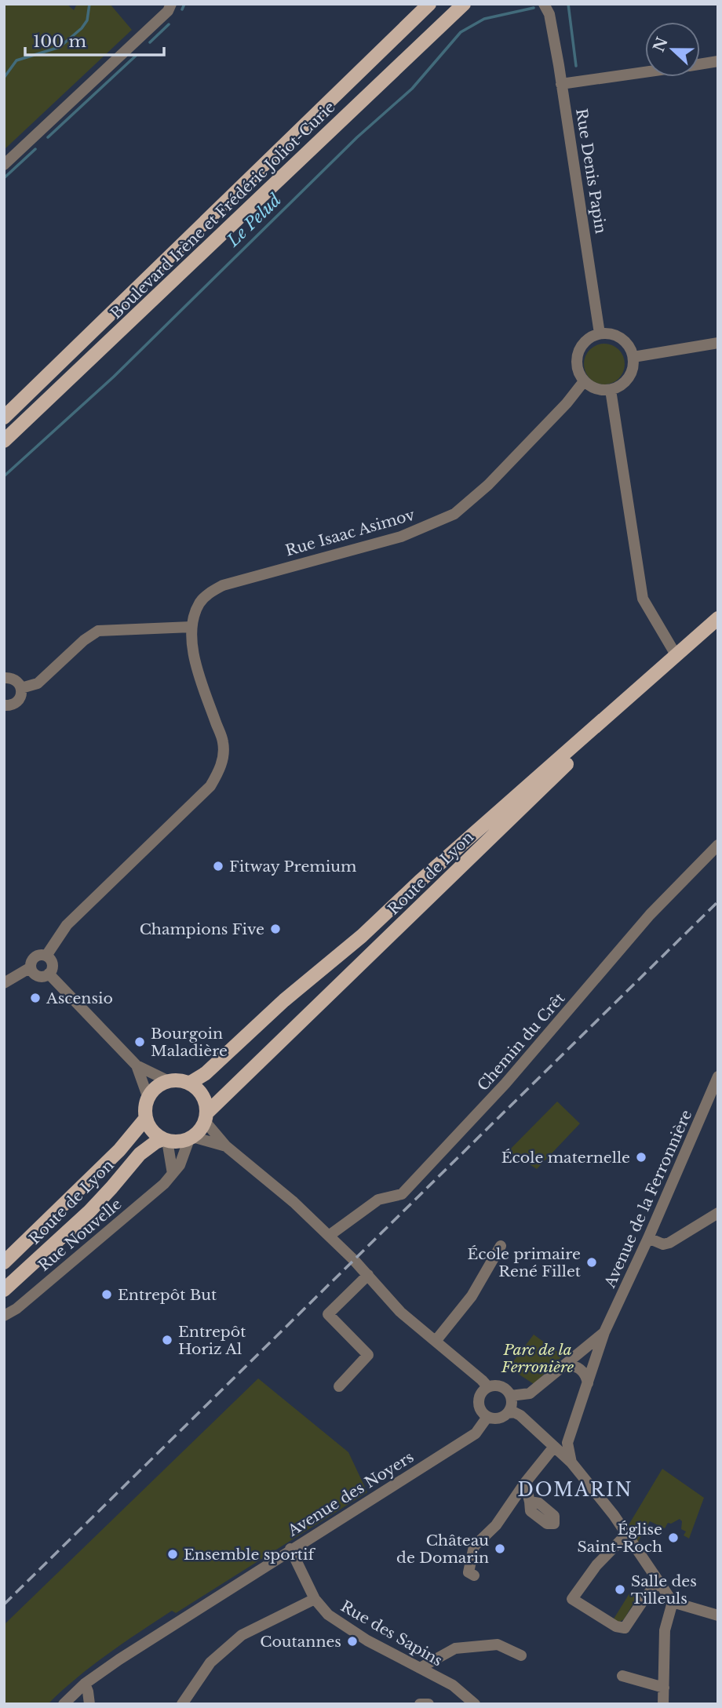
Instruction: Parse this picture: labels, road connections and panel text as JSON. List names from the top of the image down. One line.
{"streets":{"main road":["Boulevard Irène et Frédéric Joliot-Curie","Route de Lyon"],"street":["Rue Denis Papin","Rue Isaac Asimov","Chemin du Crêt","Avenue de la Ferronnière","Rue Nouvelle","Avenue des Noyers","Rue des Sapins"]},"crossings":[["Rue Denis Papin","Rue Isaac Asimov"],["Route de Lyon","Rue Nouvelle"],["Avenue des Noyers","Rue des Sapins"]],"districts":["DOMARIN"],"water":["Le Pelud"],"parks":["Parc de la Ferronière"],"places":["Fitway Premium","Champions Five","Ascensio","Bourgoin Maladière","École maternelle","École primaire René Fillet","Entrepôt But","Entrepôt Horiz Al","Église Saint-Roch","Château de Domarin","Ensemble sportif","Salle des Tilleuls","Coutannes"],"scale_bar":"100 m","north":"left"}
